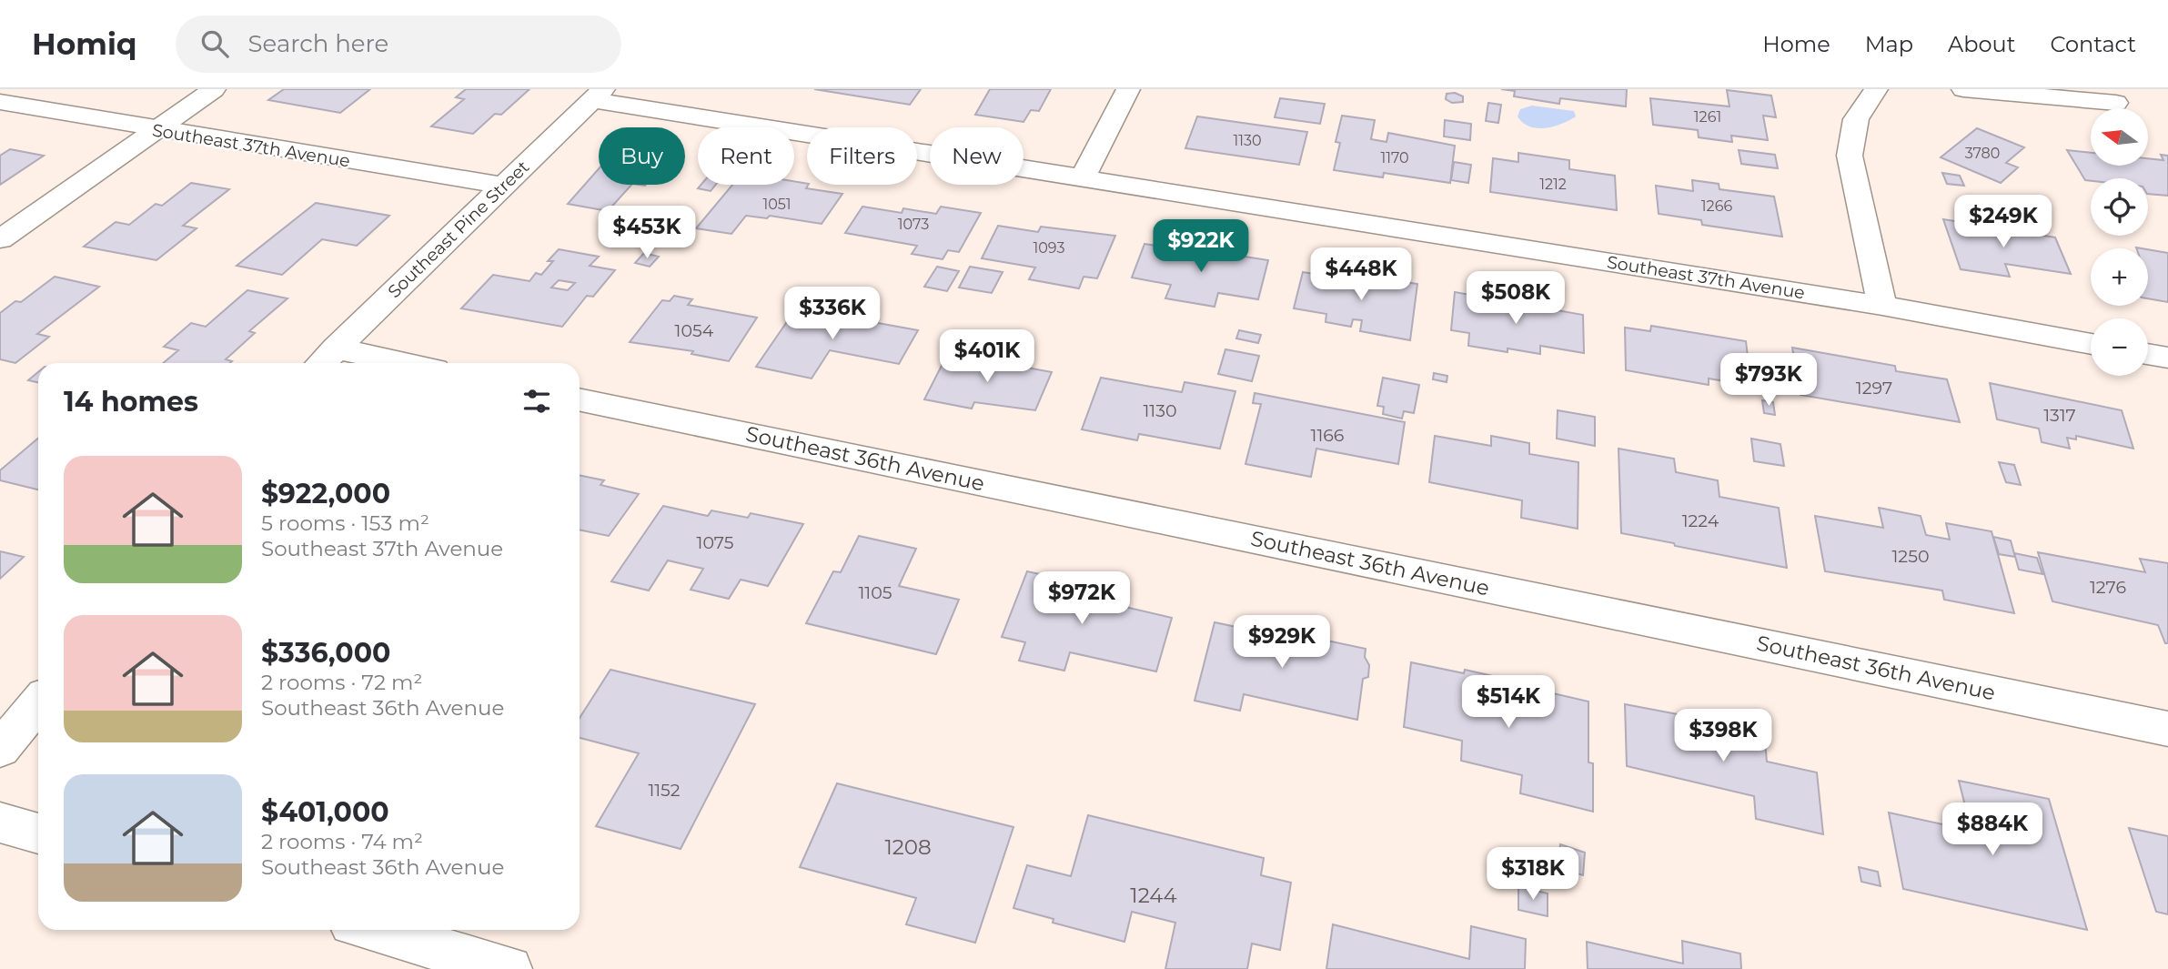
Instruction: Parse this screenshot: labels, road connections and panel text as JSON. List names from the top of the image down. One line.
{"streets":{"street":["Southeast 37th Avenue","Southeast Pine Street","Southeast 36th Avenue"]},"crossings":[["Southeast 37th Avenue","Southeast Pine Street"]],"house_numbers":["1261","1130","3780","1170","1212","1051","1266","1073","1093","1054","1297","1130","1317","1166","1224","1075","1250","1276","1105","1152","1208","1244"],"north":"left","page":{"header":"Homiq","search":"Search here","nav":["Home","Map","About","Contact"],"map_buttons":["+","−"],"chip":["Buy","Rent","Filters","New"],"price":["$249K","$453K","$922K","$448K","$508K","$336K","$401K","$793K","$972K","$929K","$514K","$398K","$884K","$318K"],"heading":"14 homes","list":[{"name":"$922,000","note":"5 rooms · 153 m² · Southeast 37th Avenue"},{"name":"$336,000","note":"2 rooms · 72 m² · Southeast 36th Avenue"},{"name":"$401,000","note":"2 rooms · 74 m² · Southeast 36th Avenue"}]}}
